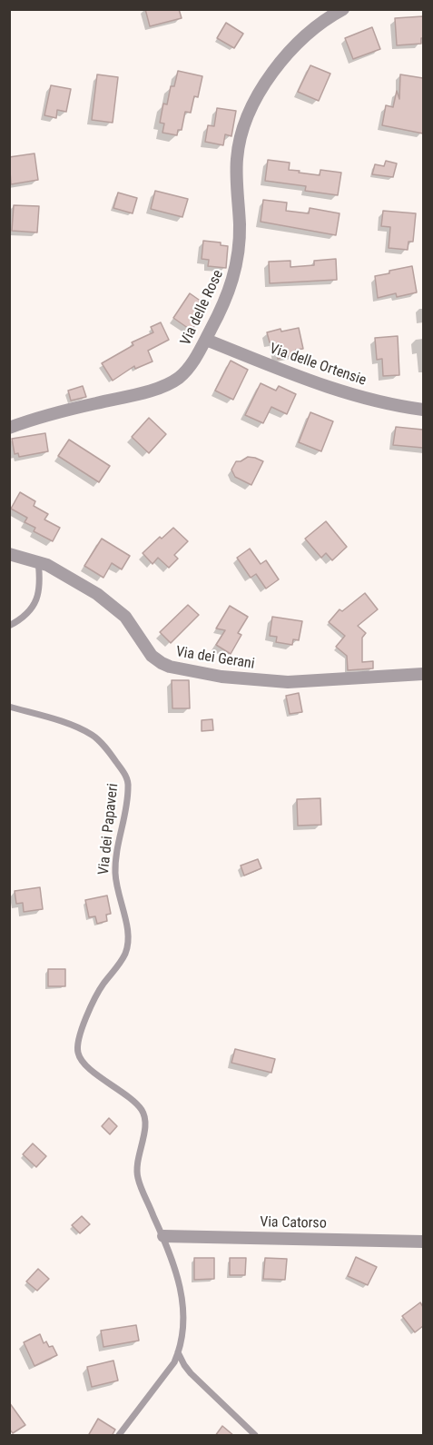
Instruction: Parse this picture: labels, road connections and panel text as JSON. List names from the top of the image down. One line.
{"streets":{"street":["Via delle Rose","Via delle Ortensie","Via dei Gerani","Via Catorso"],"lane":["Via dei Papaveri"]},"crossings":[["Via delle Rose","Via delle Ortensie"],["Via dei Papaveri","Via Catorso"]]}
